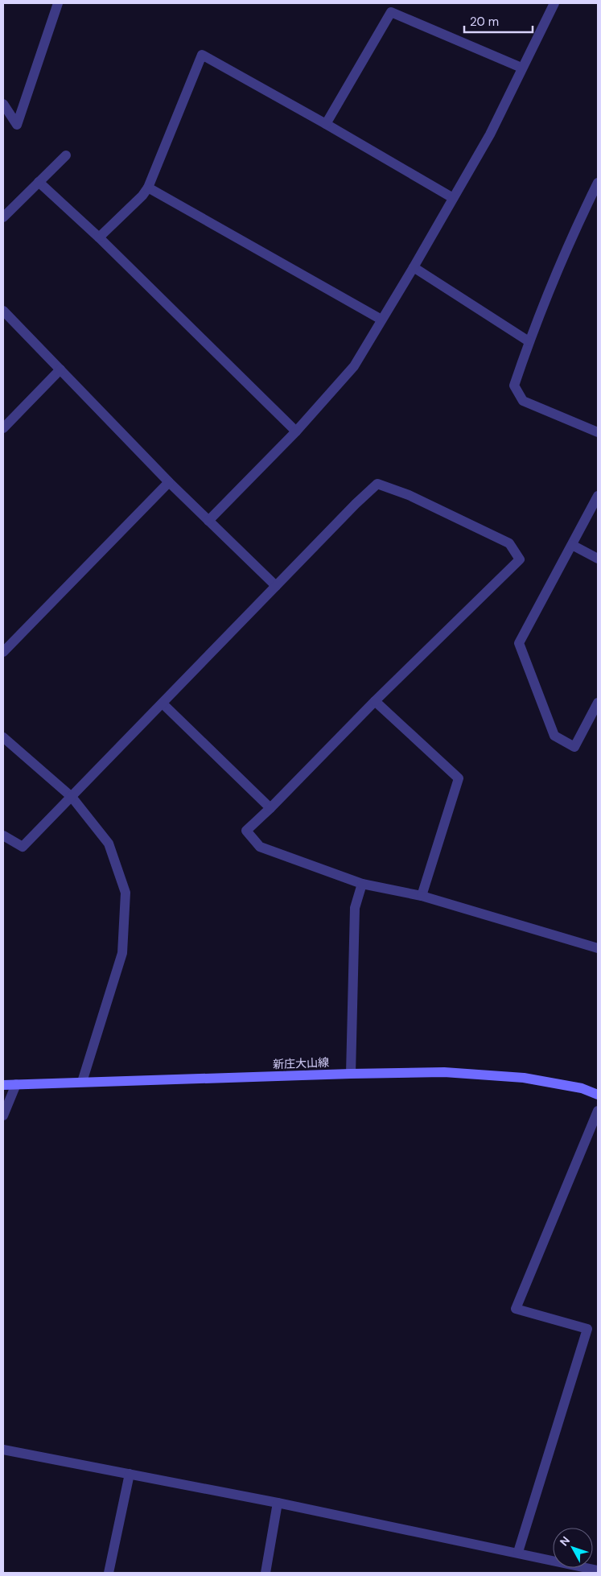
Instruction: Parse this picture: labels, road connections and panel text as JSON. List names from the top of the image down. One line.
{"streets":{"main road":["新庄大山線"]},"scale_bar":"20 m","north":"top left"}
